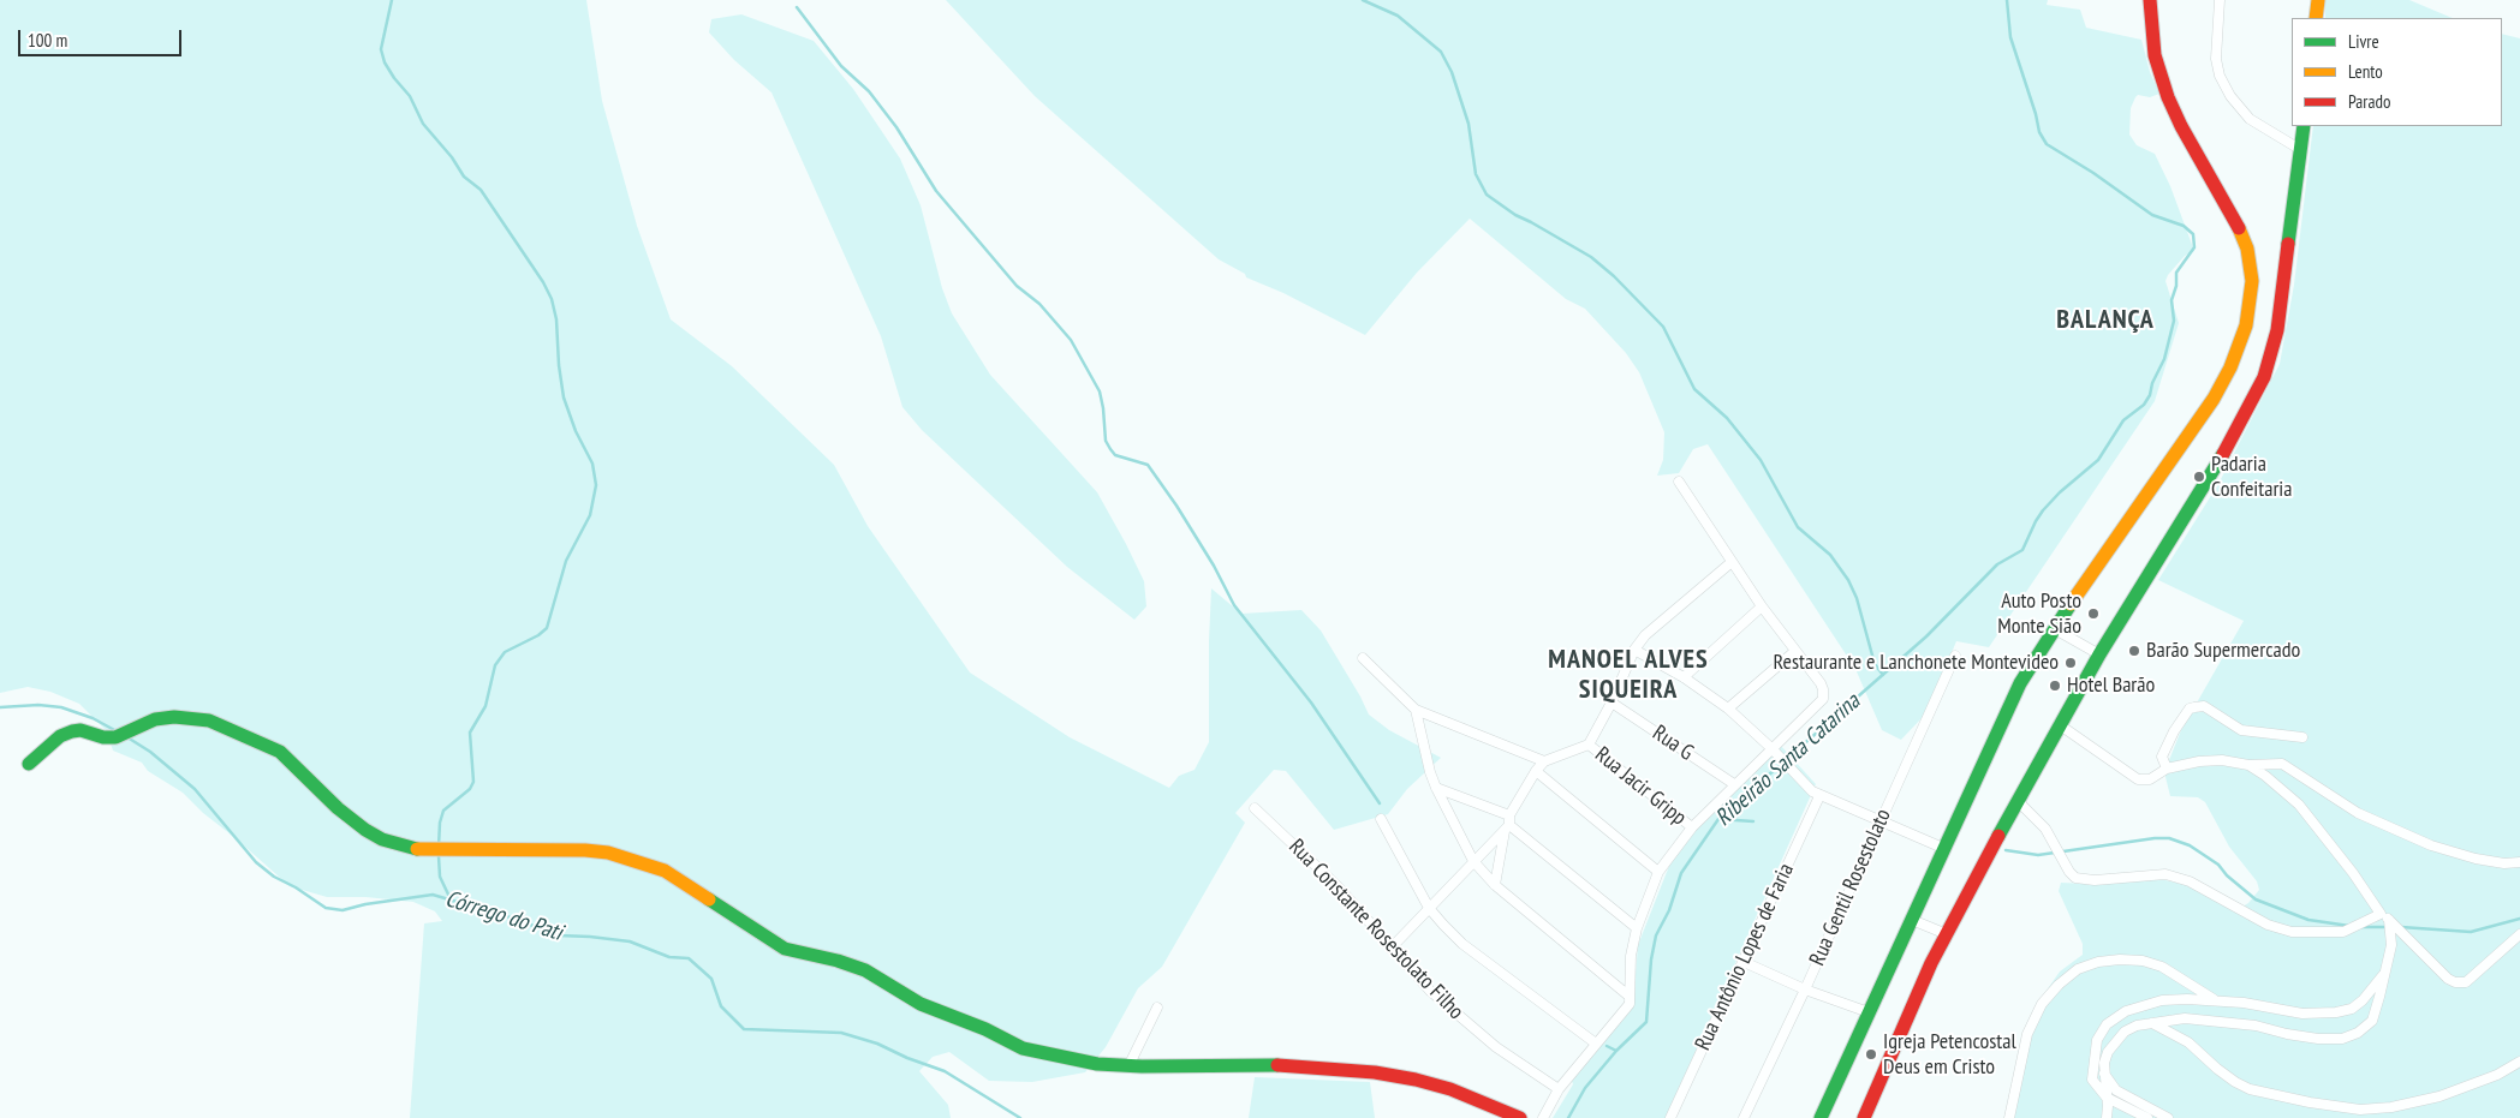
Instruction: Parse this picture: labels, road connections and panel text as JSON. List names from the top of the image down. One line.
{"streets":{"street":["Rua G","Rua Jacir Gripp","Rua Gentil Rosestolato","Rua Constante Rosestolato Filho","Rua Antônio Lopes de Faria"]},"districts":["BALANÇA","MANOEL ALVES SIQUEIRA"],"water":["Ribeirão Santa Catarina","Córrego do Pati"],"places":["Padaria Confeitaria","Auto Posto Monte Sião","Barão Supermercado","Restaurante e Lanchonete Montevideo","Hotel Barão","Igreja Petencostal Deus em Cristo"],"legend":["Livre","Lento","Parado"],"scale_bar":"100 m"}
